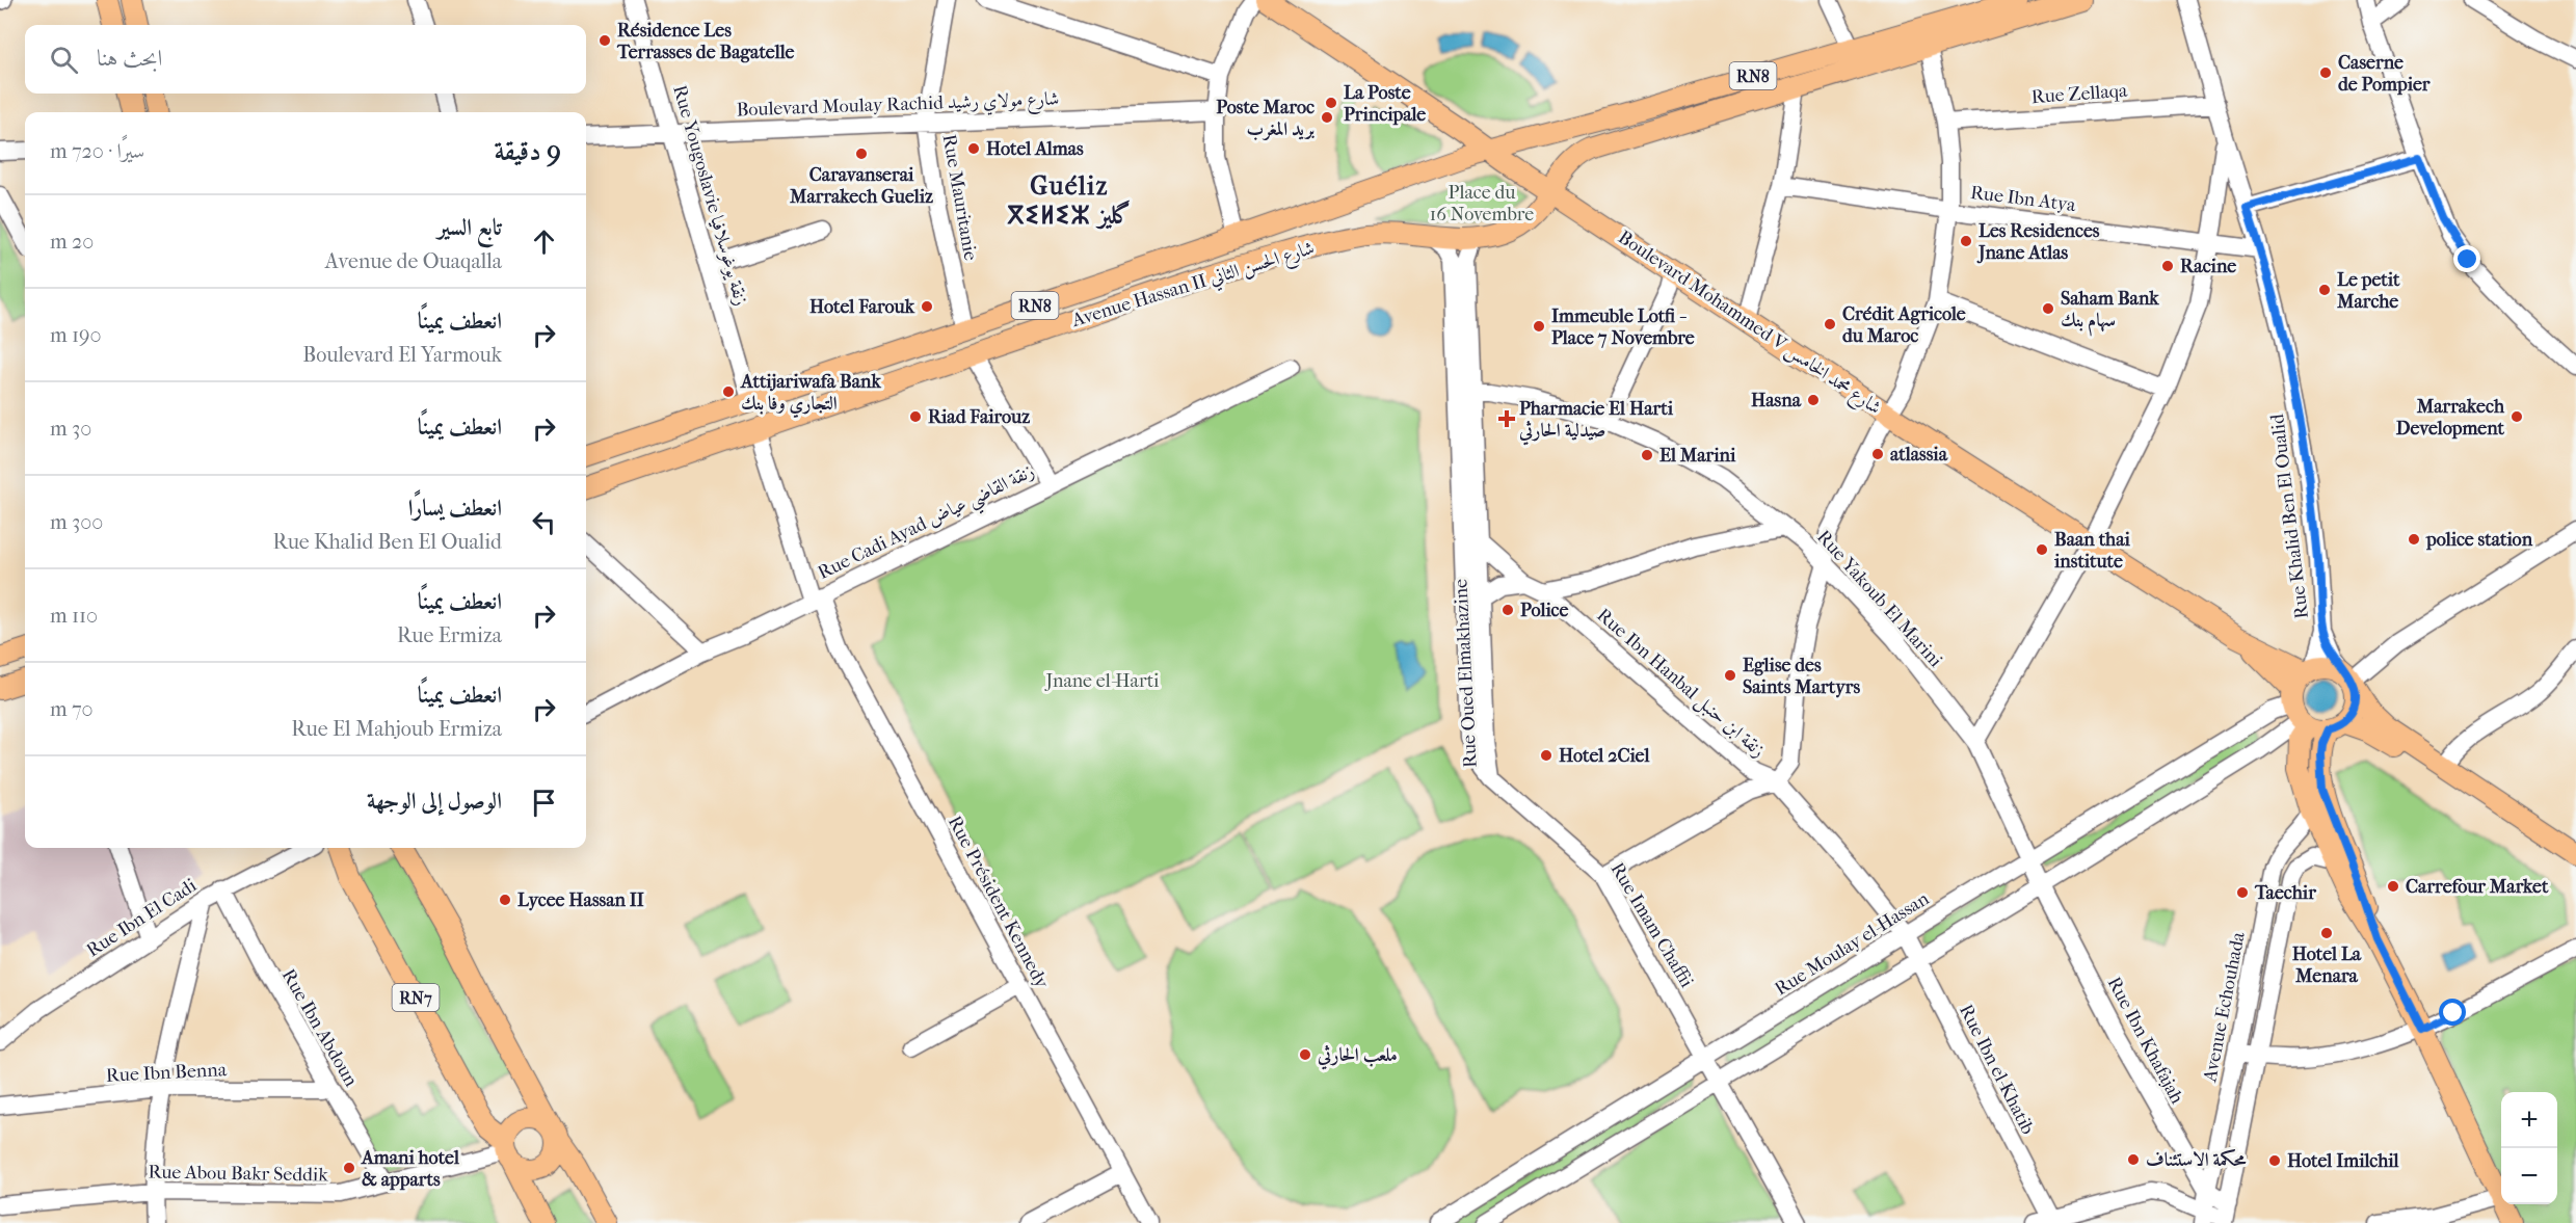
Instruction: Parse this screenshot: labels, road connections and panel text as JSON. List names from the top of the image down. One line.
{"streets":{"main road":["RN8","Avenue Hassan II شارع الحسن الثاني","Boulevard Mohammed V شارع محمد الخامس","RN7"],"street":["Rue Zellaqa","Boulevard Moulay Rachid شارع مولاي رشيد","Rue Yougoslavie زنقة يوغوسلافيا","Rue Mauritanie","Rue Ibn Atya","Rue Khalid Ben El Oualid","Rue Cadi Ayad زنقة القاضي عياض","Rue Yakoub El Marini","Rue Oued Elmakhazine","Rue Ibn Hanbal زنقة ابن حنبل","Rue Président Kennedy","Rue Ibn El Cadi","Rue Imam Chaffii","Rue Moulay el-Hassan","Avenue Echouhada","Rue Ibn Abdoun","Rue Ibn Khafajah","Rue Ibn el-Khatib","Rue Ibn Benna","Rue Abou Bakr Seddik"]},"crossings":[["RN8","Avenue Hassan II شارع الحسن الثاني"],["RN8","Boulevard Mohammed V شارع محمد الخامس"],["Rue Zellaqa","Rue Khalid Ben El Oualid"],["Boulevard Moulay Rachid شارع مولاي رشيد","Rue Yougoslavie زنقة يوغوسلافيا"],["Boulevard Moulay Rachid شارع مولاي رشيد","Rue Mauritanie"],["Rue Yougoslavie زنقة يوغوسلافيا","Avenue Hassan II شارع الحسن الثاني"],["Rue Mauritanie","Avenue Hassan II شارع الحسن الثاني"],["Rue Ibn Atya","Rue Khalid Ben El Oualid"],["Avenue Hassan II شارع الحسن الثاني","Boulevard Mohammed V شارع محمد الخامس"],["Avenue Hassan II شارع الحسن الثاني","Rue Oued Elmakhazine"],["Boulevard Mohammed V شارع محمد الخامس","Rue Khalid Ben El Oualid"],["Boulevard Mohammed V شارع محمد الخامس","Rue Moulay el-Hassan"],["Rue Khalid Ben El Oualid","Rue Moulay el-Hassan"],["Rue Cadi Ayad زنقة القاضي عياض","Rue Président Kennedy"],["Rue Yakoub El Marini","Rue Oued Elmakhazine"],["Rue Yakoub El Marini","Rue Moulay el-Hassan"],["Rue Yakoub El Marini","Rue Ibn Khafajah"],["Rue Oued Elmakhazine","Rue Ibn Hanbal زنقة ابن حنبل"],["Rue Oued Elmakhazine","Rue Imam Chaffii"],["Rue Ibn Hanbal زنقة ابن حنبل","Rue Moulay el-Hassan"],["Rue Ibn Hanbal زنقة ابن حنبل","Rue Ibn el-Khatib"],["Rue Ibn El Cadi","Rue Ibn Abdoun"],["Rue Imam Chaffii","Rue Moulay el-Hassan"],["Rue Moulay el-Hassan","Rue Ibn el-Khatib"],["RN7","Rue Abou Bakr Seddik"],["Avenue Echouhada","Rue Ibn Khafajah"],["Rue Ibn Abdoun","Rue Ibn Benna"],["Rue Ibn Abdoun","Rue Abou Bakr Seddik"]],"districts":["Guéliz ⴳⵉⵍⵉⵣ گليز"],"parks":["Place du 16 Novembre","Jnane el-Harti"],"places":{"other":["Résidence Les Terrasses de Bagatelle","Caserne de Pompier","La Poste Principale","Poste Maroc بريد المغرب","Hotel Almas","Caravanserai Marrakech Gueliz","Les Residences Jnane Atlas","Racine","Le petit Marche","Hotel Farouk","Saham Bank سهام بنك","Crédit Agricole du Maroc","Immeuble Lotfi - Place 7 Novembre","Attijariwafa Bank التجاري وفا بنك","Hasna","Riad Fairouz","Marrakech Development","atlassia","El Marini","police station","Baan thai institute","Police","Eglise des Saints Martyrs","Hotel 2Ciel","Carrefour Market","Taechir","Lycee Hassan II","Hotel La Menara","ملعب الحارثي","محكمة الاستئناف","Hotel Imilchil","Amani hotel & apparts"],"health":["Pharmacie El Harti صيدلية الحارثي"]},"page":{"search":"ابحث هنا","heading":["9 دقيقة","سيرًا · 720 m"],"list":[["تابع السير","Avenue de Ouaqalla","20 m"],["انعطف يمينًا","Boulevard El Yarmouk","190 m"],["انعطف يمينًا","30 m"],["انعطف يسارًا","Rue Khalid Ben El Oualid","300 m"],["انعطف يمينًا","Rue Ermiza","110 m"],["انعطف يمينًا","Rue El Mahjoub Ermiza","70 m"],"الوصول إلى الوجهة"],"map_buttons":["+","−"]}}
